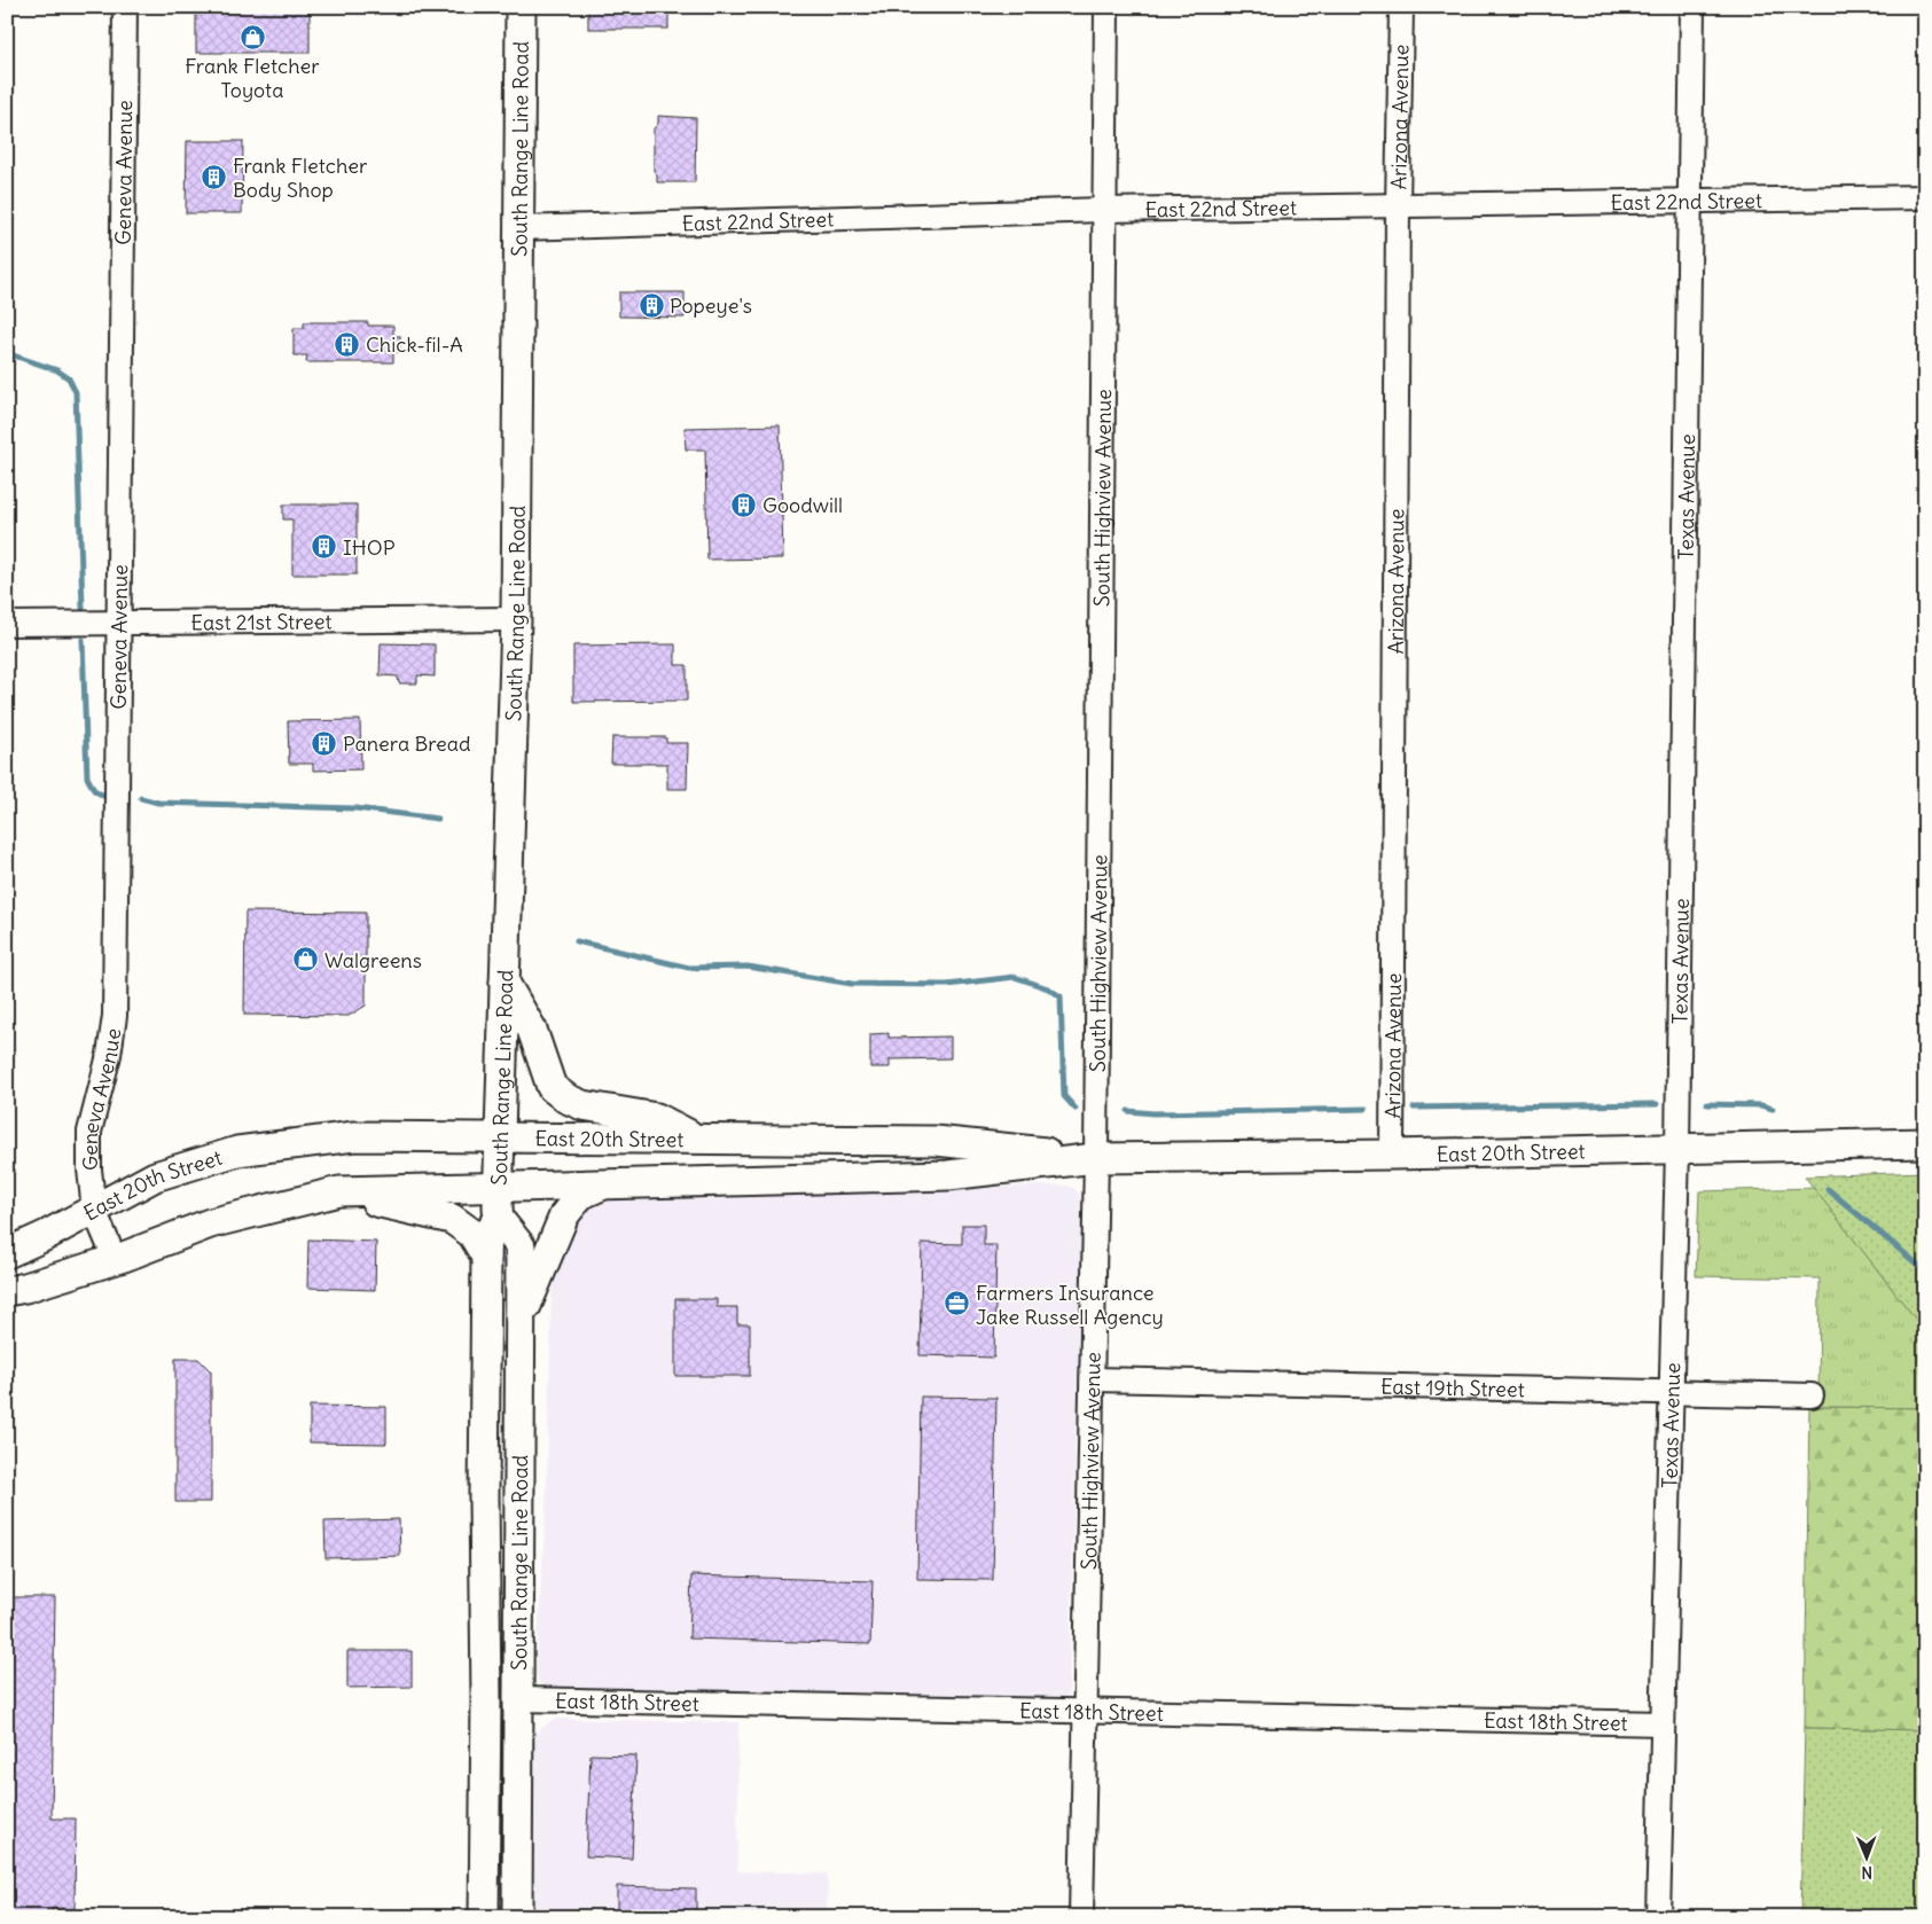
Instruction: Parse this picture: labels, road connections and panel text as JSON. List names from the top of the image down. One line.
{"streets":{"main road":["South Range Line Road","East 20th Street"],"street":["Arizona Avenue","Geneva Avenue","East 22nd Street","South Highview Avenue","Texas Avenue","East 21st Street","East 19th Street","East 18th Street"]},"crossings":[["Arizona Avenue","East 22nd Street"],["Arizona Avenue","East 20th Street"],["South Range Line Road","East 22nd Street"],["South Range Line Road","East 21st Street"],["South Range Line Road","East 20th Street"],["South Range Line Road","East 18th Street"],["Geneva Avenue","East 21st Street"],["Geneva Avenue","East 20th Street"],["East 22nd Street","South Highview Avenue"],["East 22nd Street","Texas Avenue"],["South Highview Avenue","East 20th Street"],["South Highview Avenue","East 19th Street"],["South Highview Avenue","East 18th Street"],["Texas Avenue","East 20th Street"],["Texas Avenue","East 19th Street"],["Texas Avenue","East 18th Street"]],"places":{"shop":["Frank Fletcher Toyota","Walgreens"],"building":["Frank Fletcher Body Shop","Popeye's","Chick-fil-A","Goodwill","IHOP","Panera Bread"],"office":["Farmers Insurance Jake Russell Agency"]},"north":"bottom"}
